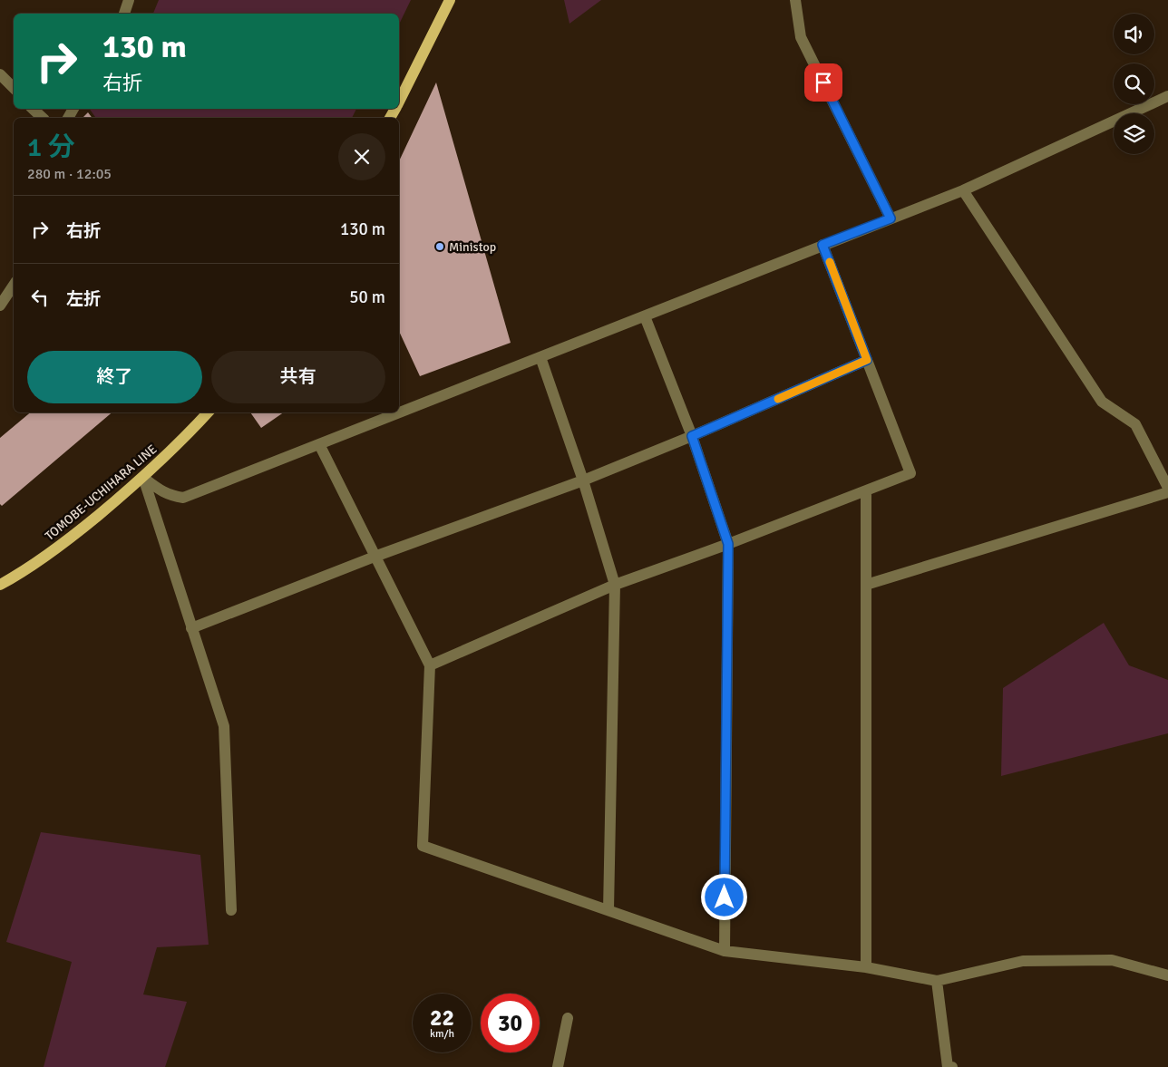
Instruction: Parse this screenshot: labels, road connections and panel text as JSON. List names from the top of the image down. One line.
{"streets":{"main road":["TOMOBE-UCHIHARA LINE"]},"places":["Ministop"],"page":{"turn":["130 m","右折"],"heading":["1 分","280 m · 12:05"],"list":[{"name":"右折","value":"130 m"},{"name":"左折","value":"50 m"}],"buttons":["終了","共有"],"speed":"22 km/h","limit":"30"}}
